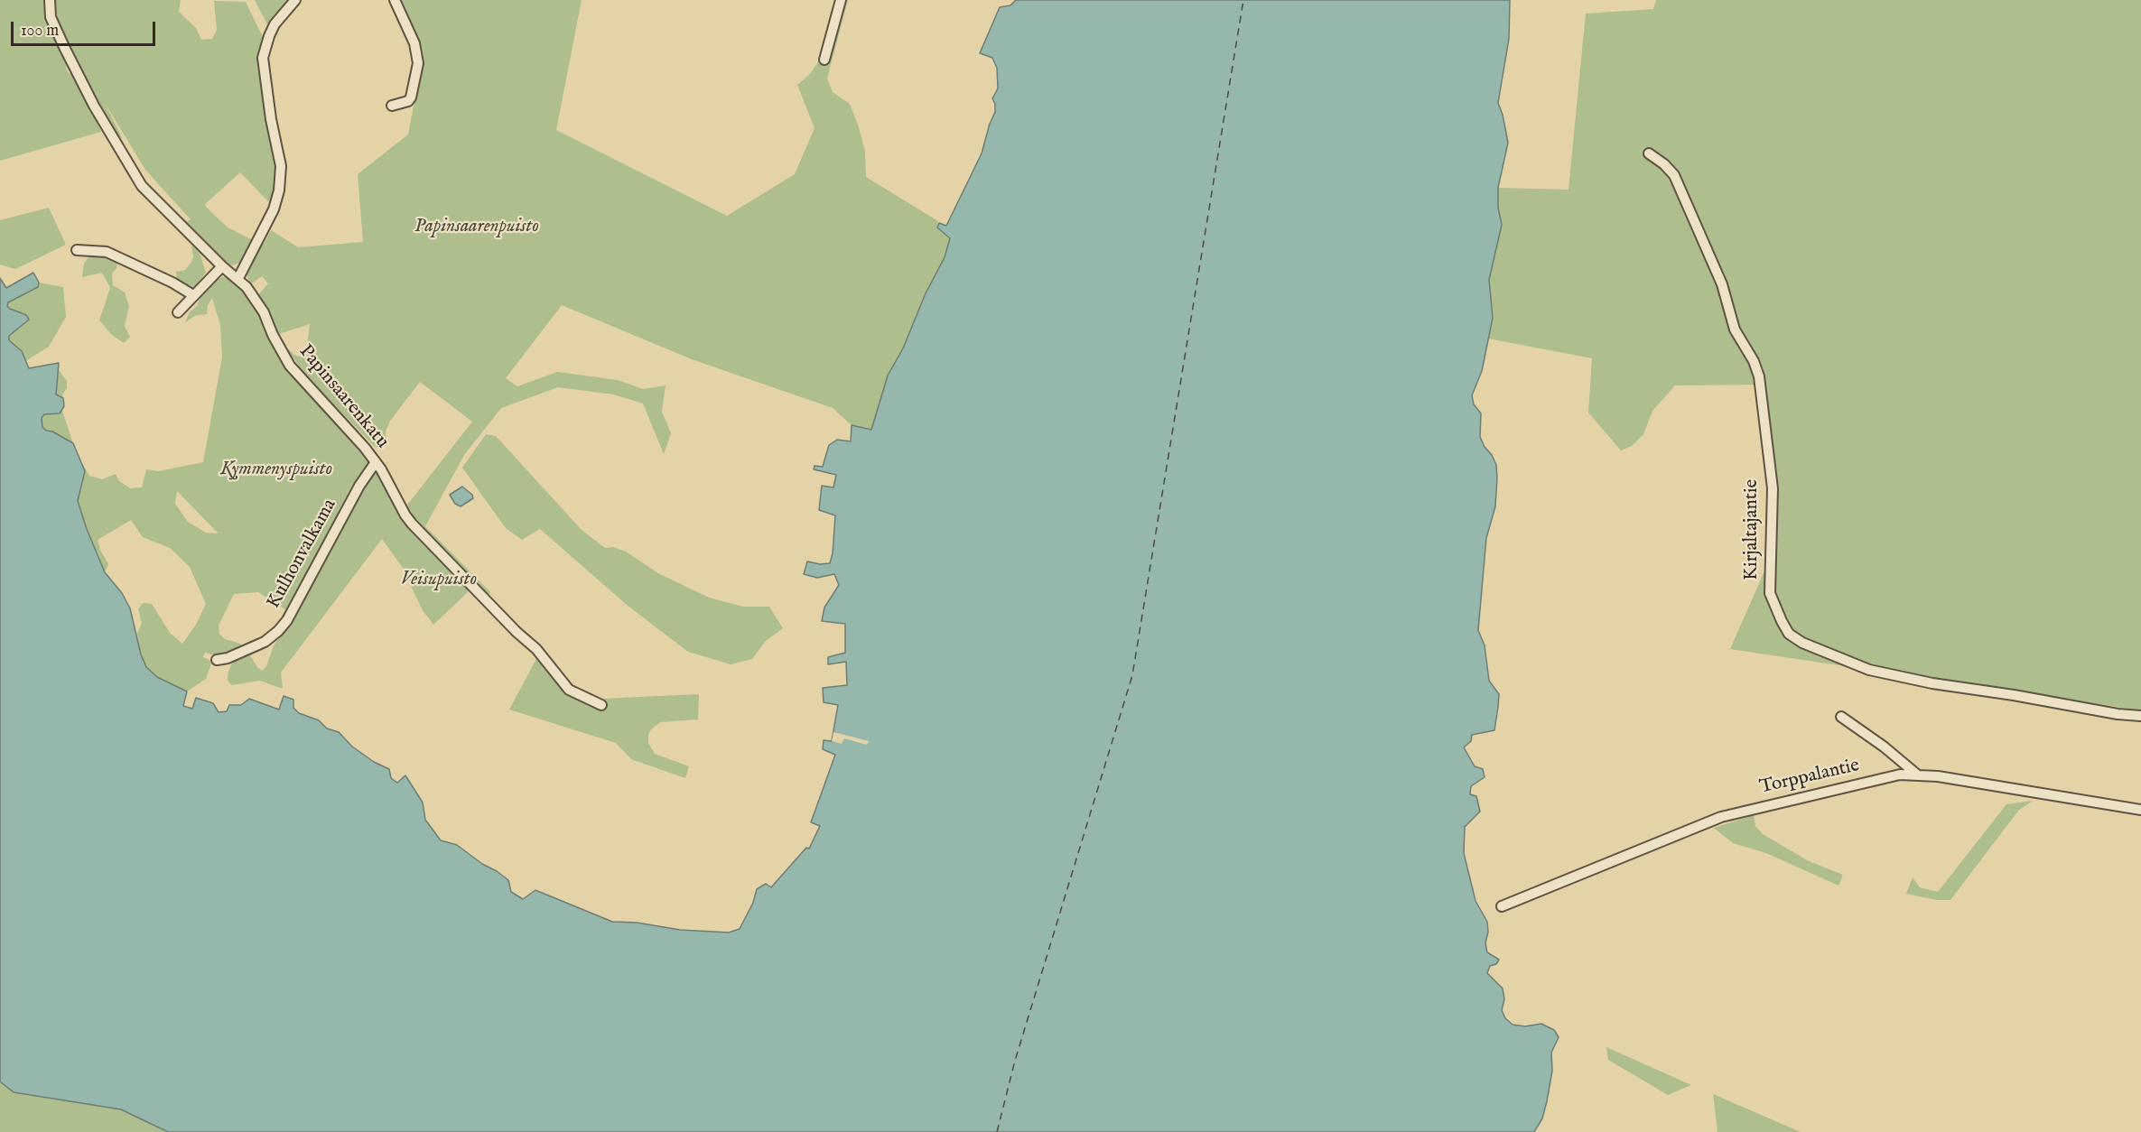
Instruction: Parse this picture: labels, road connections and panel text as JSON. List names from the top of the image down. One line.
{"streets":{"street":["Papinsaarenkatu","Kirjaltajantie","Kulhonvalkama","Torppalantie"]},"crossings":[["Papinsaarenkatu","Kulhonvalkama"]],"parks":["Papinsaarenpuisto","Kymmenyspuisto","Veisupuisto"],"scale_bar":"100 m"}
